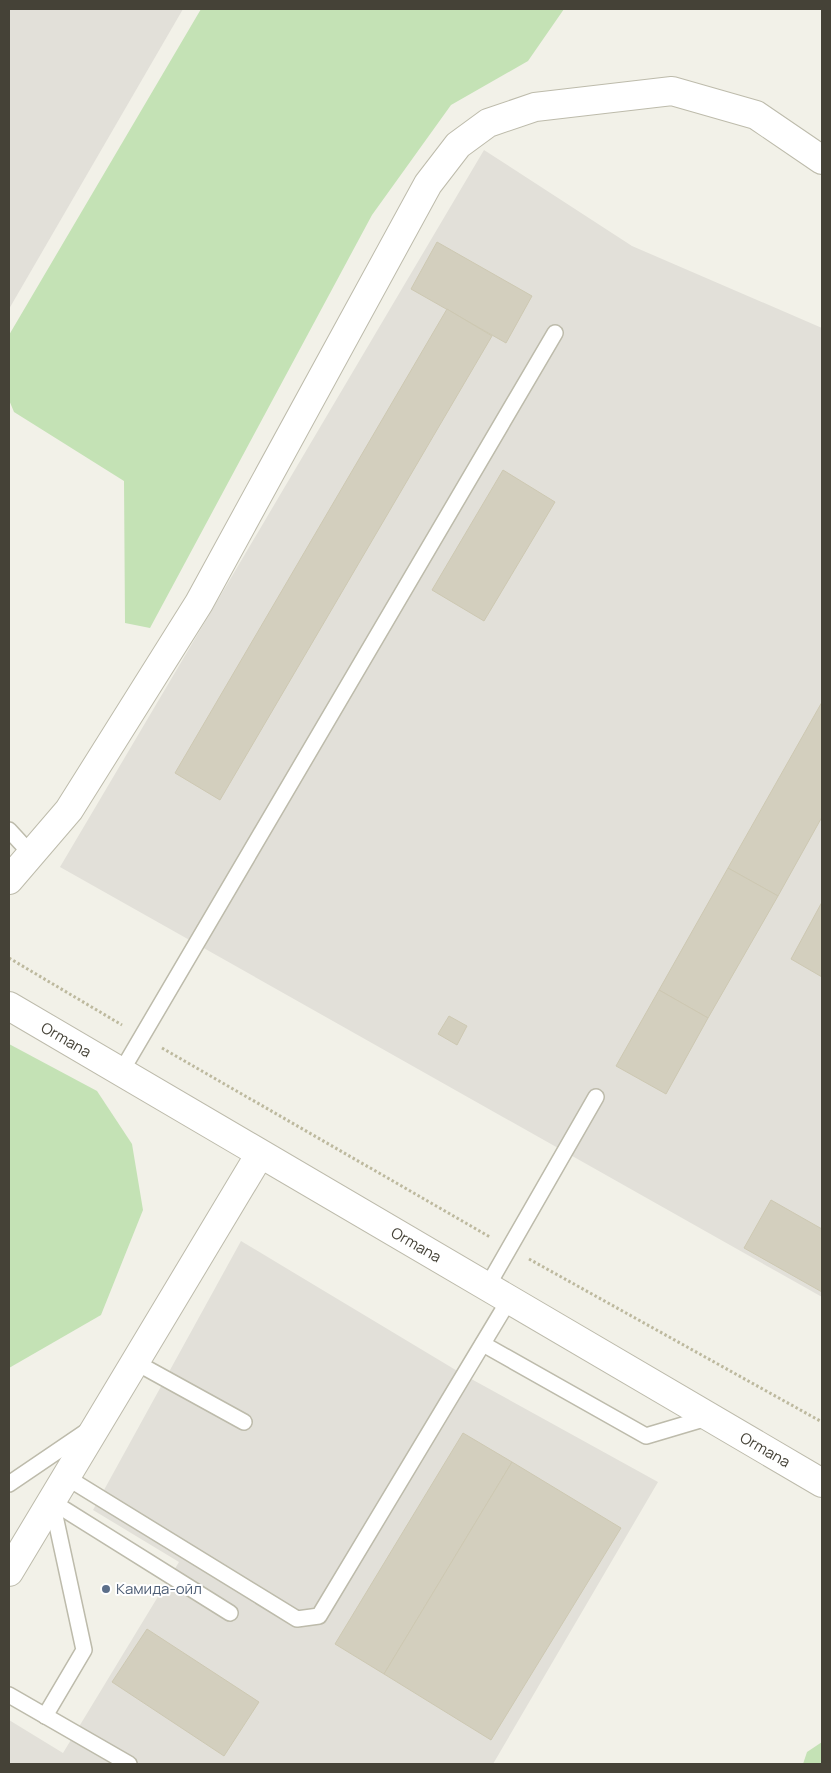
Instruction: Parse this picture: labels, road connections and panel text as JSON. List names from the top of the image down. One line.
{"streets":{"street":["Ormana"]},"places":["Камида-ойл"]}
